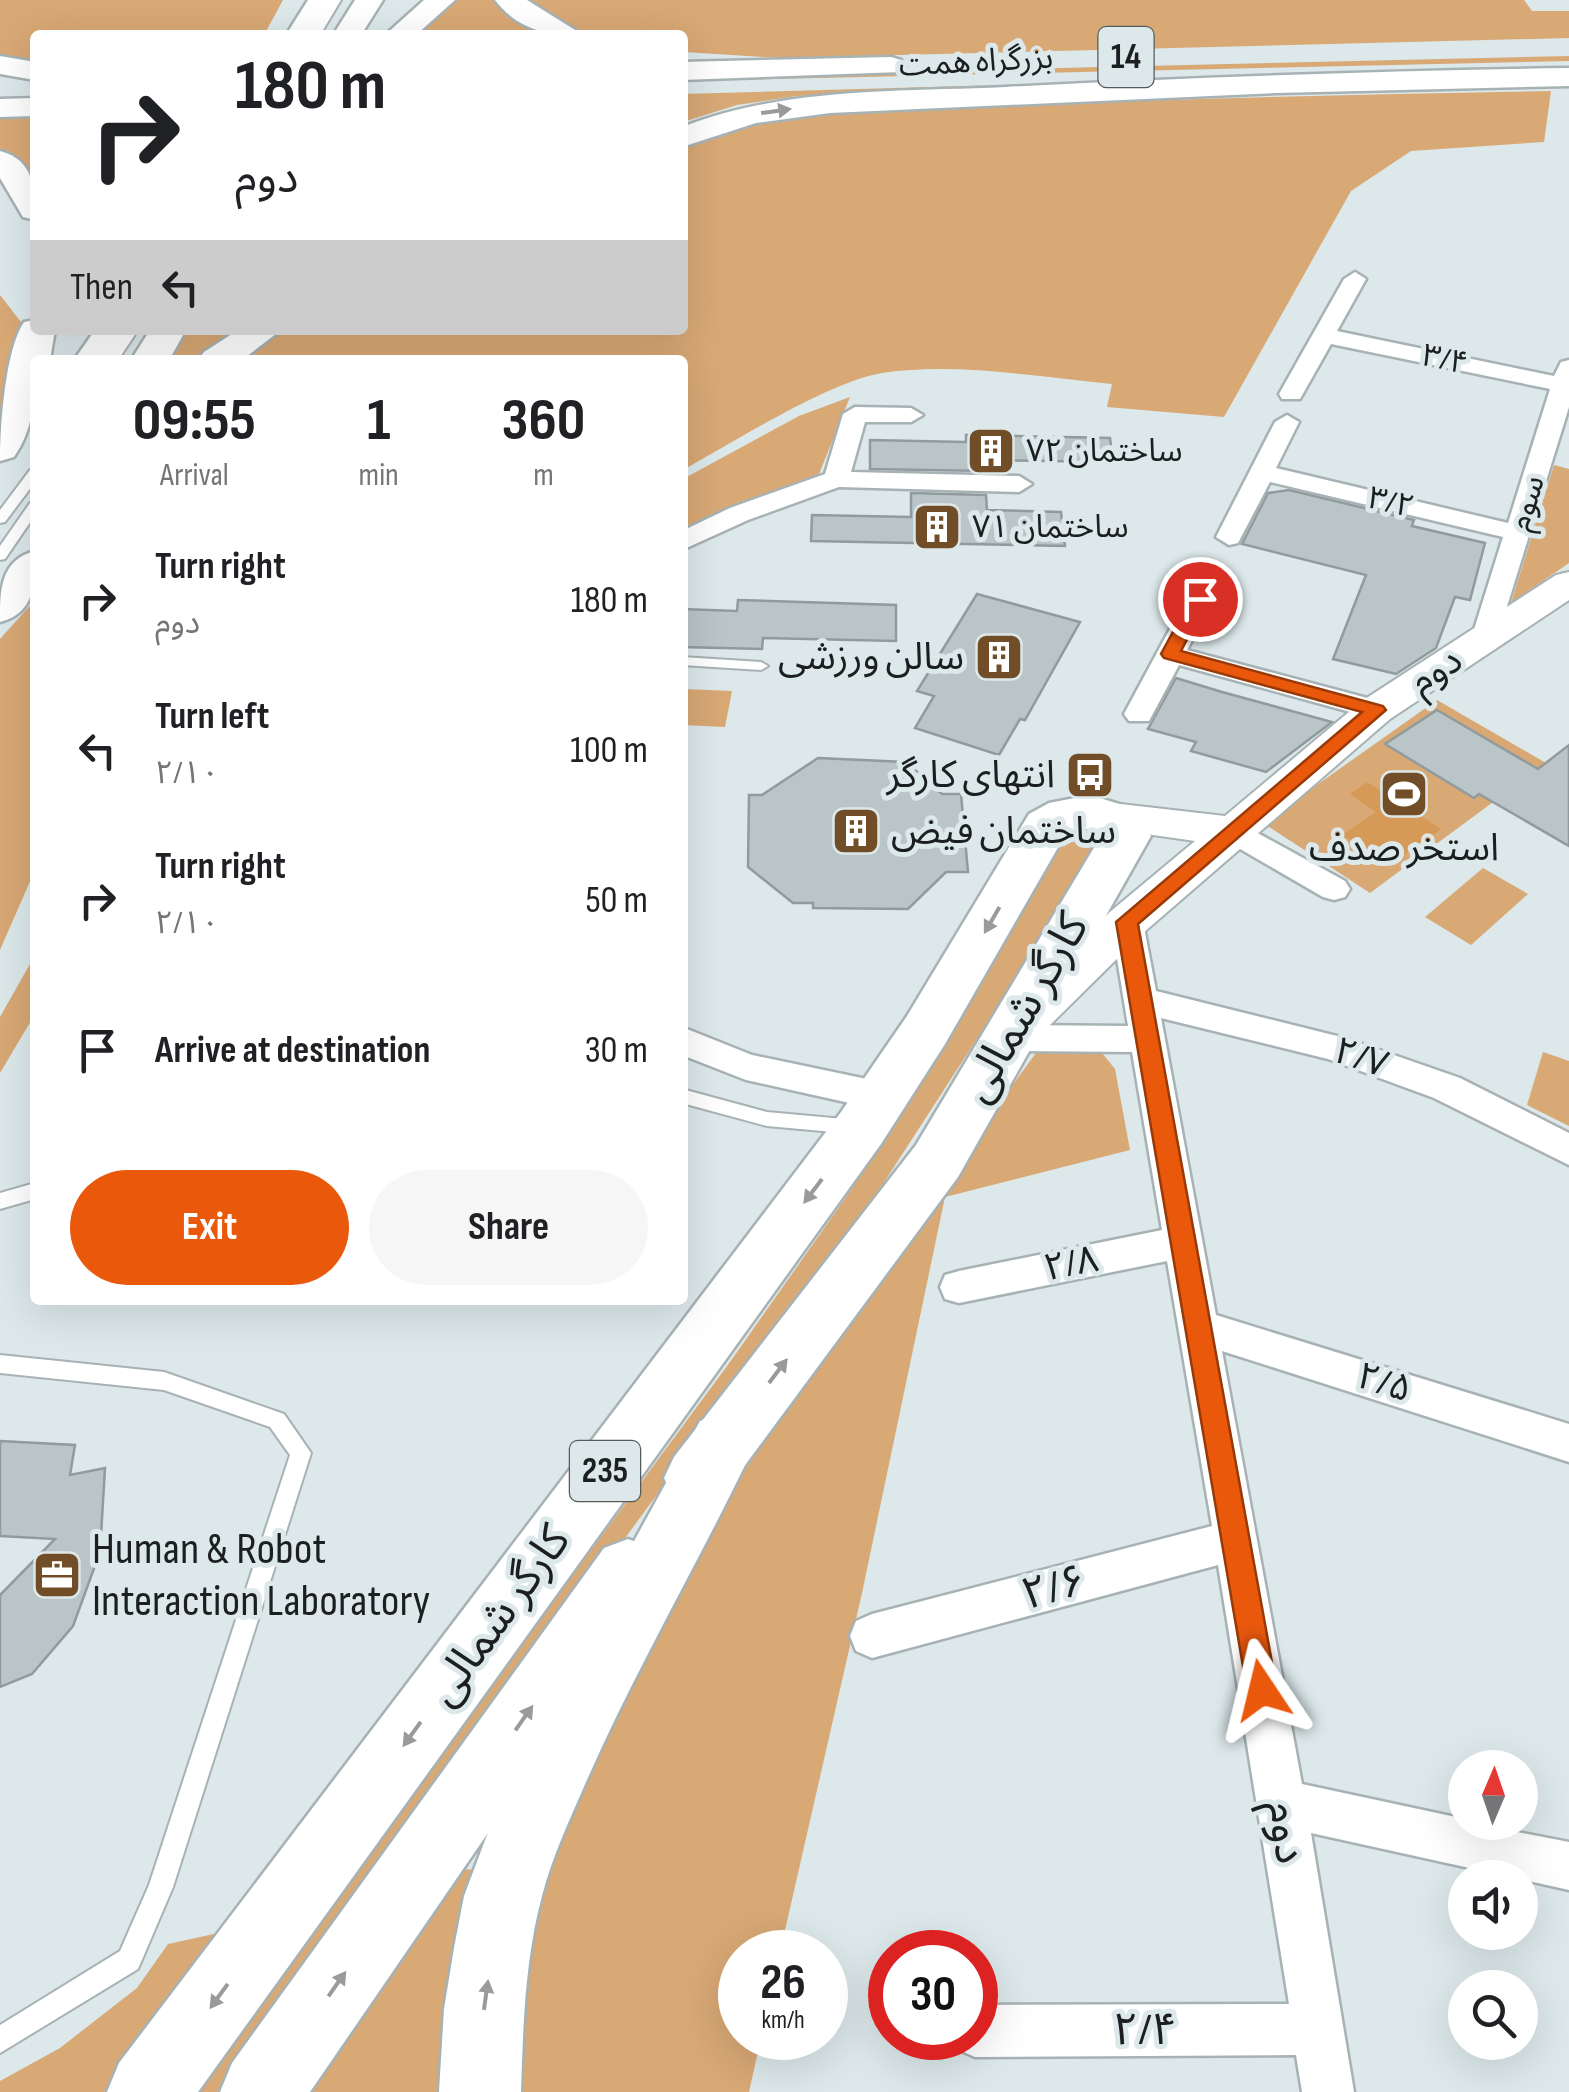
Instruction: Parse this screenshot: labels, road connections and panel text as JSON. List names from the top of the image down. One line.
{"streets":{"main road":["14","بزرگراه همت","دوم","کارگر شمالی","235"],"street":["۳/۴","۳/۲","سوم","۲/۷","۲/۸","۲/۵","۲/۶","۲/۴"]},"crossings":[["14","بزرگراه همت"],["۳/۴","سوم"],["۳/۲","سوم"],["سوم","دوم"],["دوم","کارگر شمالی"],["دوم","۲/۷"],["دوم","۲/۸"],["دوم","۲/۵"],["دوم","۲/۶"],["دوم","۲/۴"],["کارگر شمالی","۲/۷"]],"places":{"building":["ساختمان ۷۲","ساختمان ۷۱","سالن ورزشی","ساختمان فیض"],"bus stop":["انتهای کارگر"],"sports":["استخر صدف"],"office":["Human & Robot Interaction Laboratory"]},"north":"top","page":{"turn":["180 m","دوم"],"then":"Then","eta":["09:55","Arrival","1","min","360","m"],"list":[{"name":"Turn right","note":"دوم","value":"180 m"},{"name":"Turn left","note":"۲/۱۰","value":"100 m"},{"name":"Turn right","note":"۲/۱۰","value":"50 m"},{"name":"Arrive at destination","value":"30 m"}],"buttons":["Exit","Share"],"speed":"26 km/h","limit":"30"}}
